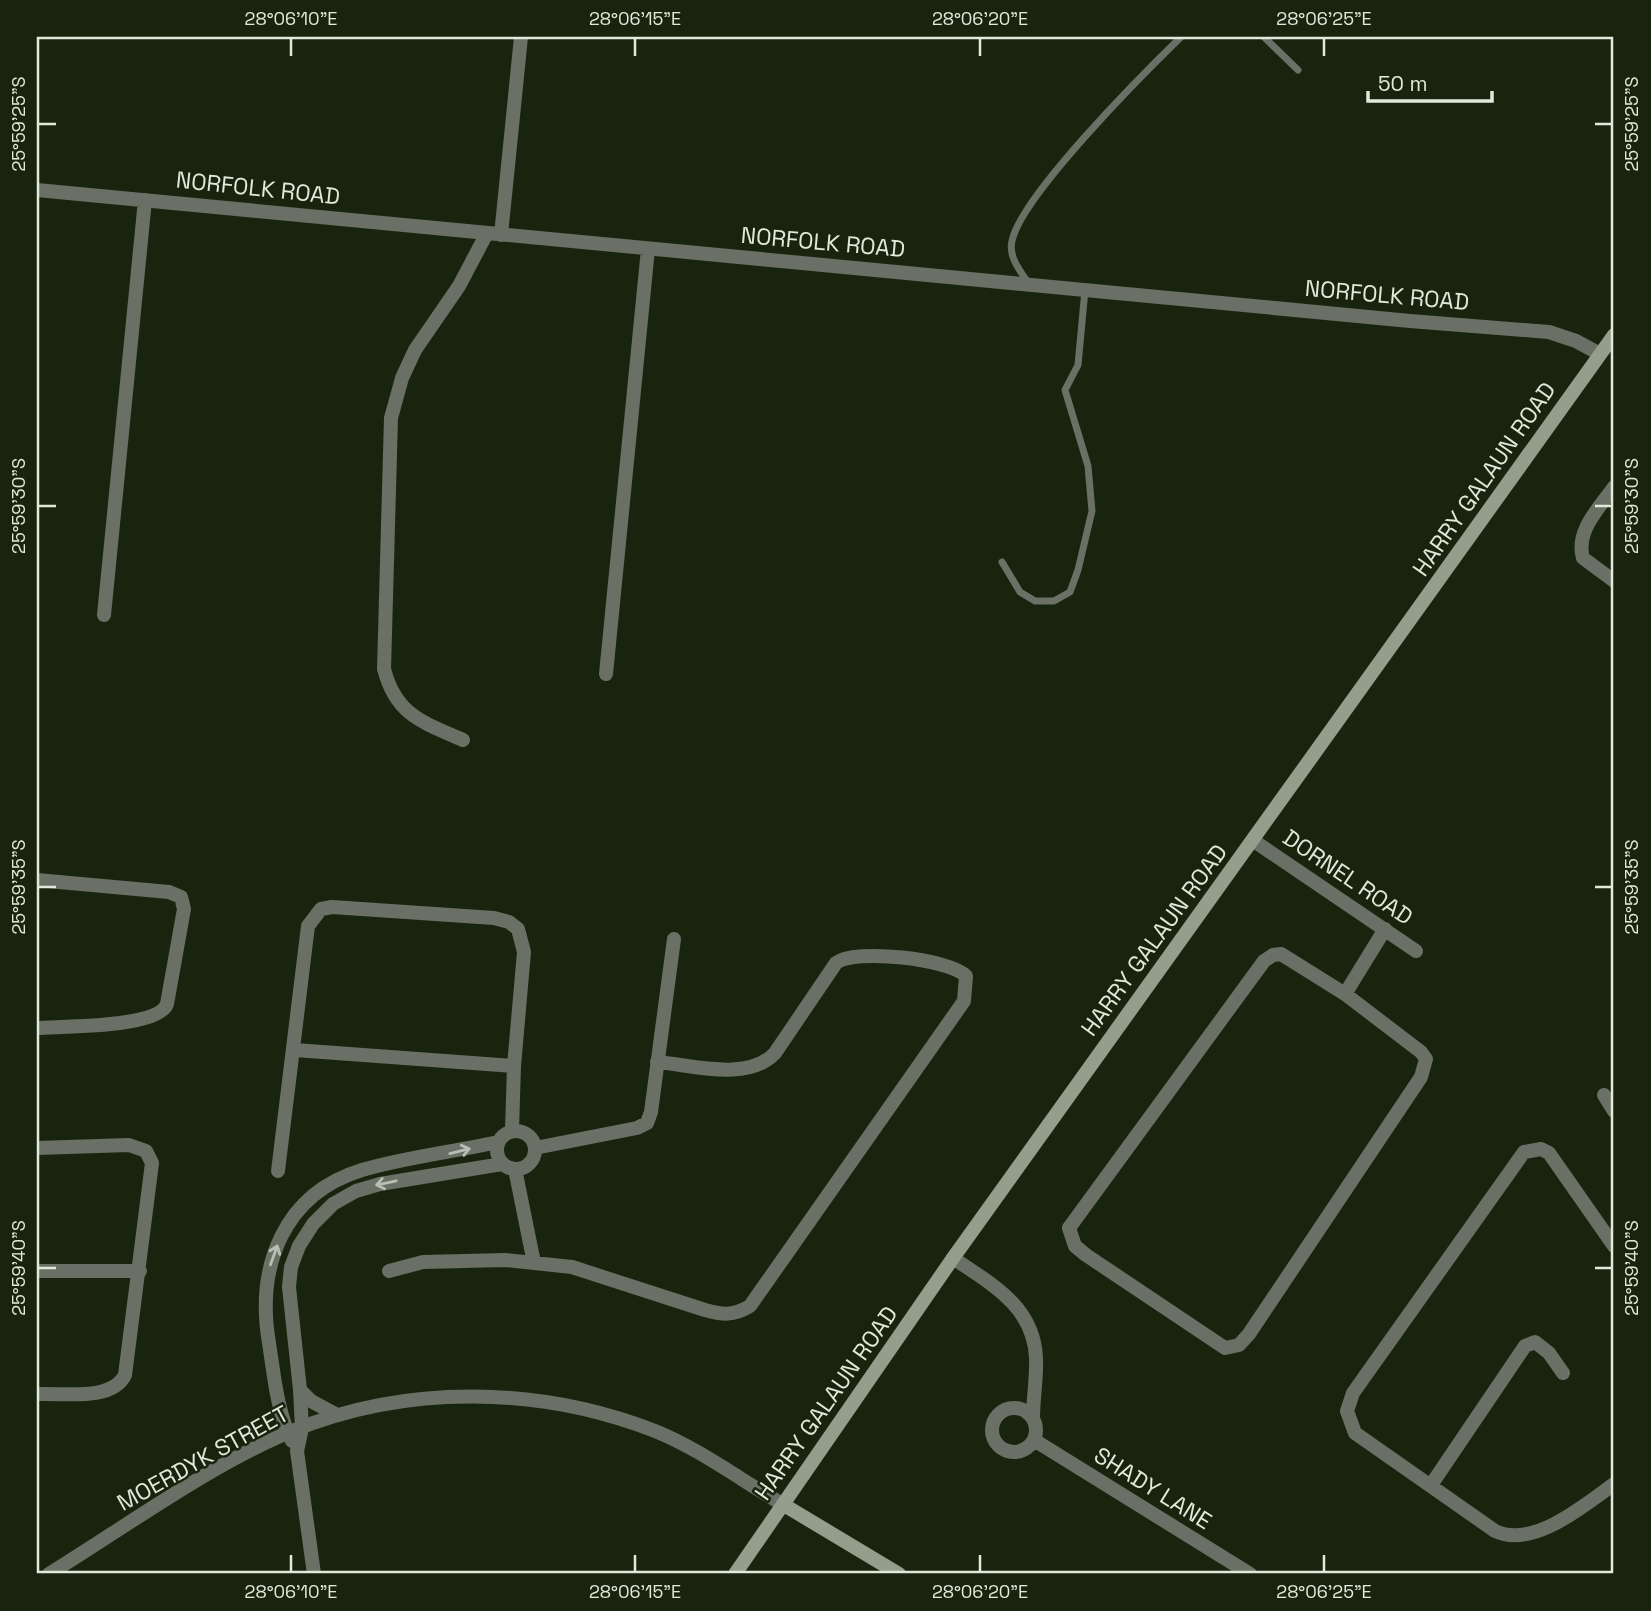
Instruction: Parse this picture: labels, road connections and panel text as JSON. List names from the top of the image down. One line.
{"streets":{"main road":["HARRY GALAUN ROAD"],"street":["NORFOLK ROAD","DORNEL ROAD","MOERDYK STREET","SHADY LANE"]},"crossings":[["NORFOLK ROAD","HARRY GALAUN ROAD"],["HARRY GALAUN ROAD","DORNEL ROAD"],["HARRY GALAUN ROAD","MOERDYK STREET"]],"scale_bar":"50 m","coordinates":["28°06'10\"E","28°06'15\"E","28°06'20\"E","28°06'25\"E","25°59'25\"S","25°59'30\"S","25°59'35\"S","25°59'40\"S"]}
